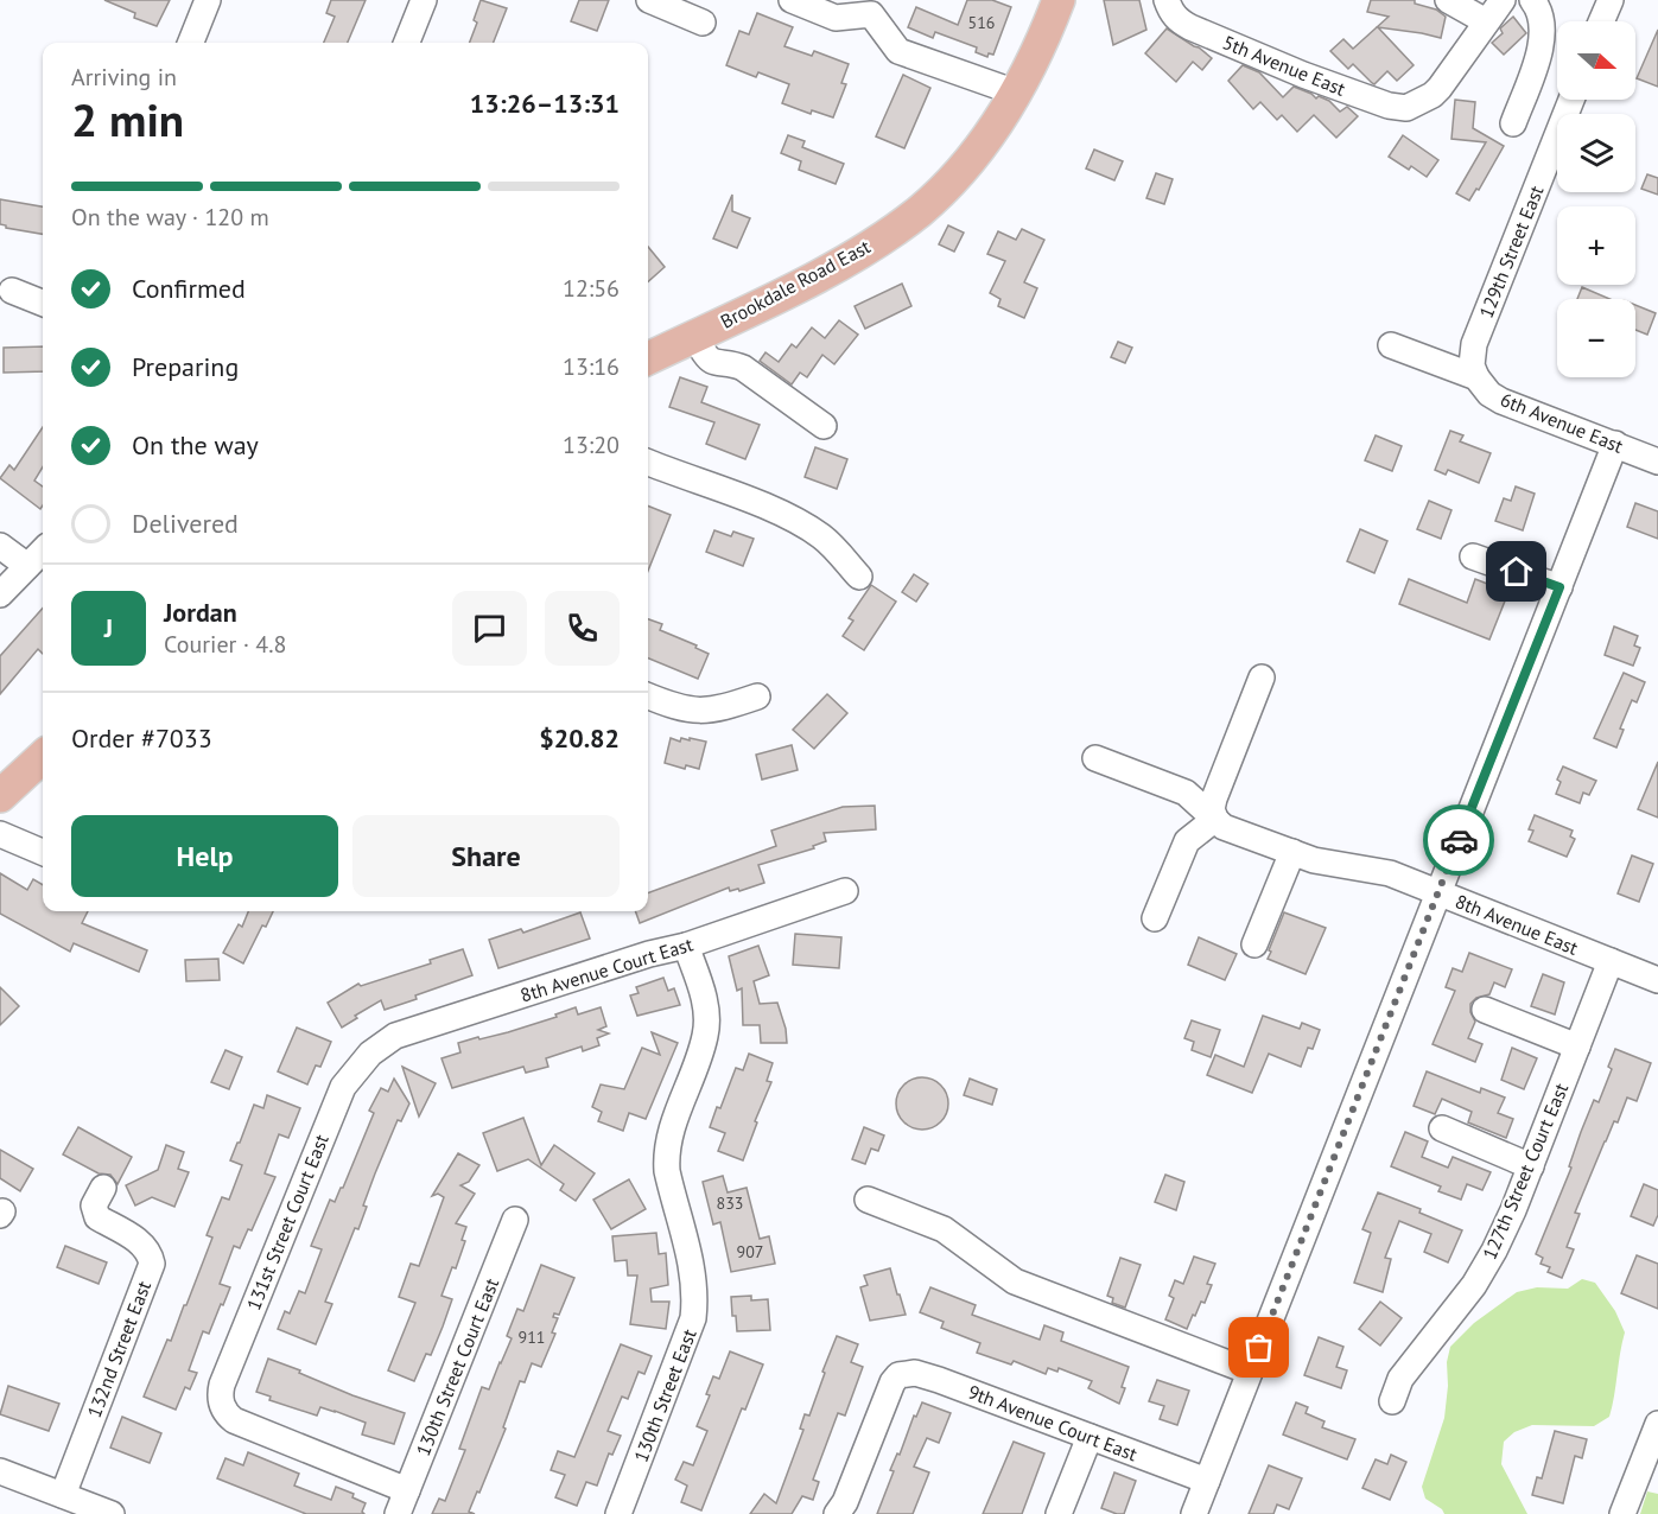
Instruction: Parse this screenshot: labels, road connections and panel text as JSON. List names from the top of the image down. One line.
{"streets":{"main road":["Brookdale Road East"],"street":["5th Avenue East","129th Street East","6th Avenue East","8th Avenue East","8th Avenue Court East","127th Street Court East","131st Street Court East","132nd Street East","130th Street Court East","130th Street East","9th Avenue Court East"]},"crossings":[["129th Street East","6th Avenue East"],["8th Avenue East","127th Street Court East"],["8th Avenue Court East","131st Street Court East"],["8th Avenue Court East","130th Street East"],["131st Street Court East","130th Street Court East"]],"house_numbers":["516","833","907","911"],"north":"right","page":{"map_buttons":["+","−"],"heading":["2 min","Arriving in","13:26–13:31"],"panel":["Jordan","Courier · 4.8","Order #7033","$20.82"],"bar":"On the way · 120 m","list":[["Confirmed","12:56"],["Preparing","13:16"],["On the way","13:20"],"Delivered"],"round":"J","buttons":["Help","Share"]}}
